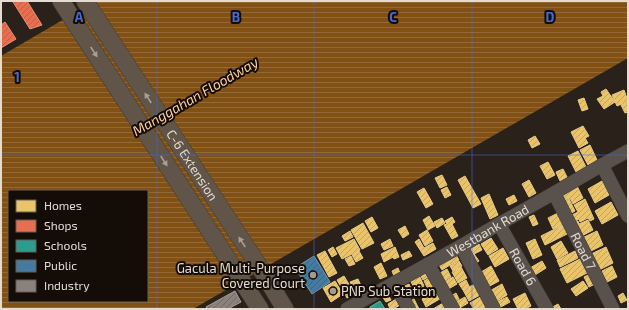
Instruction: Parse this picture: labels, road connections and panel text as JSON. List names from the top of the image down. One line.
{"streets":{"main road":["C-6 Extension"],"street":["Westbank Road","Road 7","Road 6"]},"crossings":[["Westbank Road","Road 7"],["Westbank Road","Road 6"]],"water":["Manggahan Floodway"],"places":["Gacula Multi-Purpose Covered Court","PNP Sub Station"],"legend":["Homes","Shops","Schools","Public","Industry"],"grid":{"columns":["A","B","C","D"],"rows":["1"]}}
